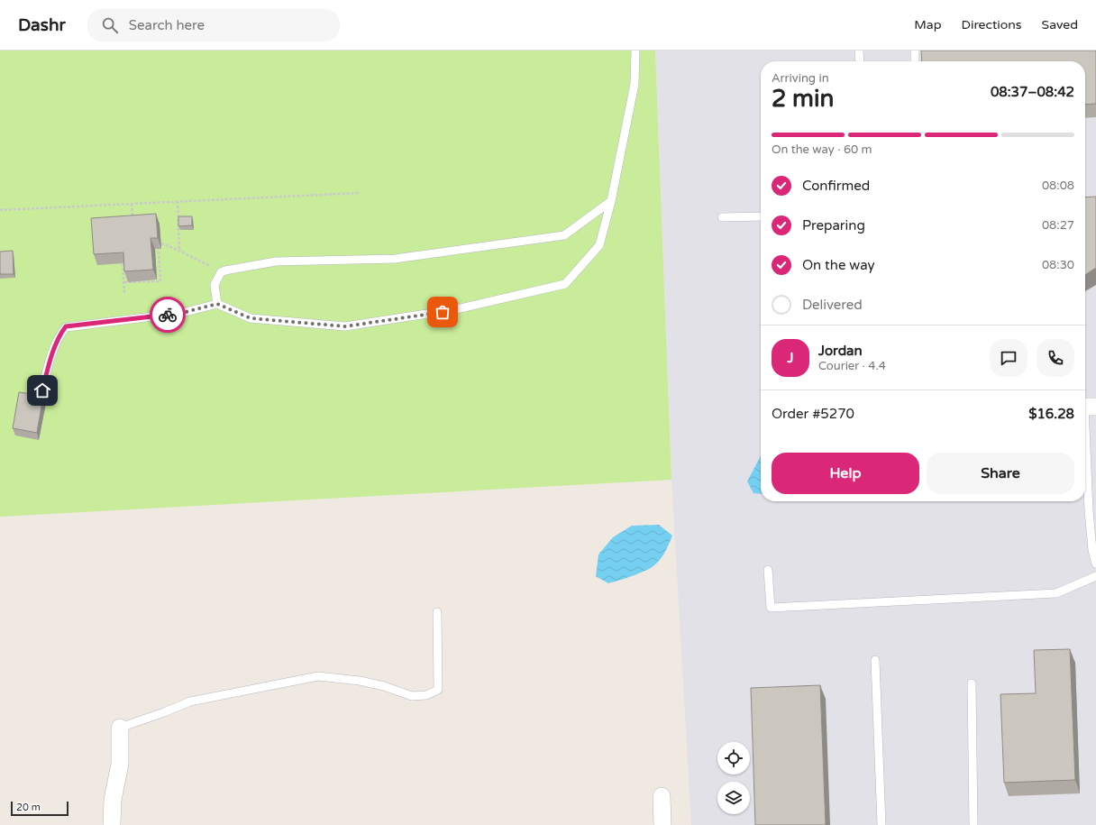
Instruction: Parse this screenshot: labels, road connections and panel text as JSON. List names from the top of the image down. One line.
{"scale_bar":"20 m","page":{"header":"Dashr","search":"Search here","nav":["Map","Directions","Saved"],"heading":["2 min","Arriving in","08:37–08:42"],"panel":["Jordan","Courier · 4.4","Order #5270","$16.28"],"bar":"On the way · 60 m","list":[["Confirmed","08:08"],["Preparing","08:27"],["On the way","08:30"],"Delivered"],"round":"J","buttons":["Help","Share"],"scale":"20 m"}}
